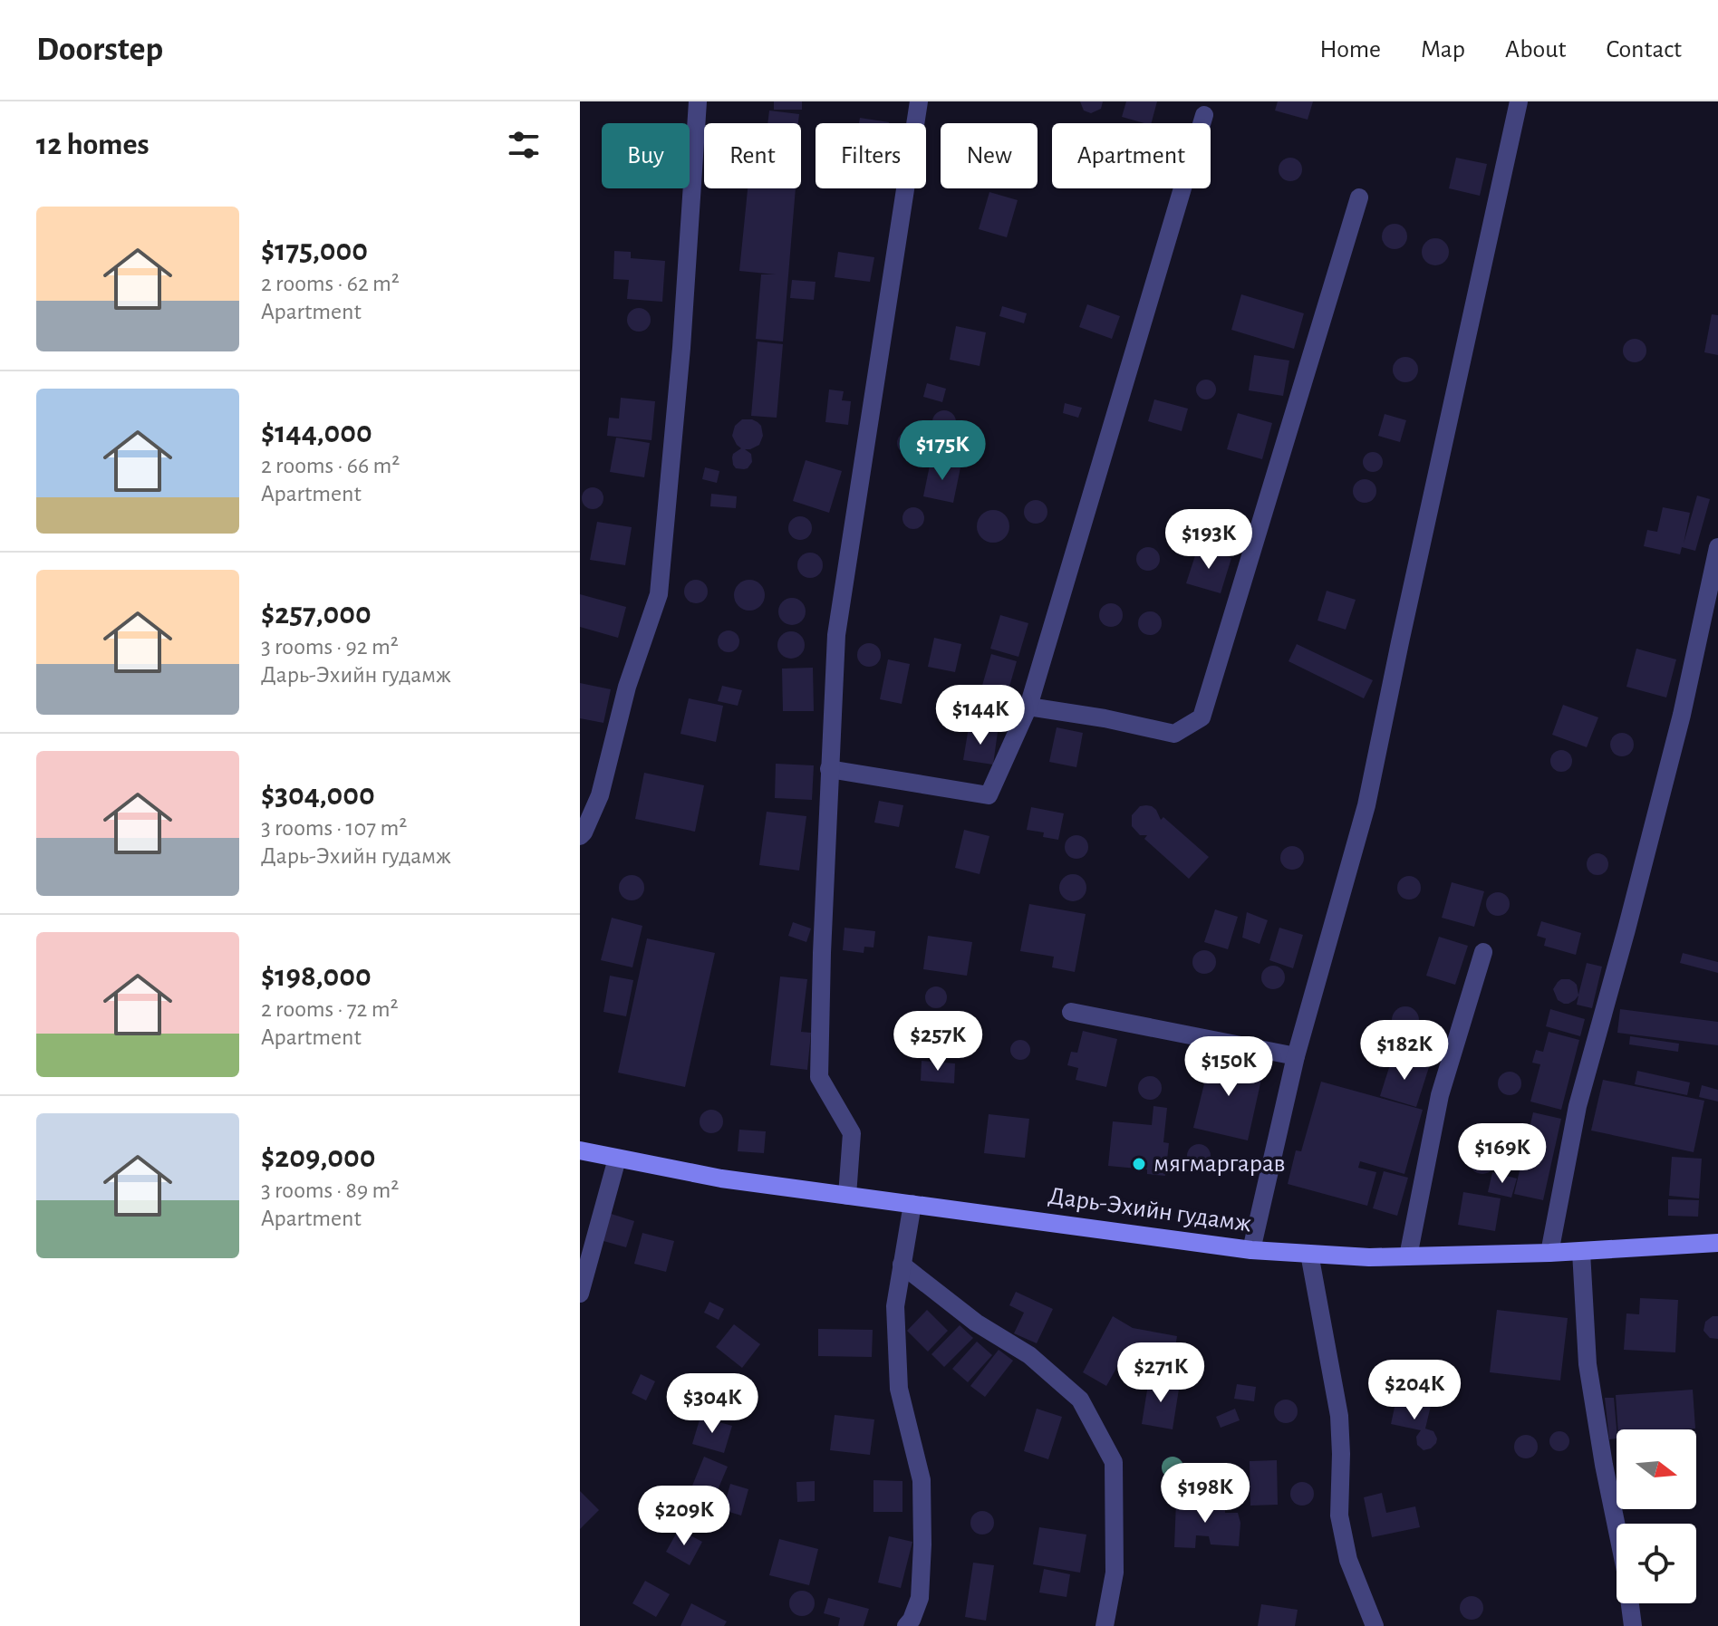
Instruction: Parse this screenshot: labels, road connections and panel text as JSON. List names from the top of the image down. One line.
{"streets":{"main road":["Дарь-Эхийн гудамж"]},"places":["мягмаргарав"],"north":"right","page":{"header":"Doorstep","nav":["Home","Map","About","Contact"],"heading":"12 homes","chip":["Buy","Rent","Filters","New","Apartment"],"list":[{"name":"$175,000","note":"2 rooms · 62 m² · Apartment"},{"name":"$144,000","note":"2 rooms · 66 m² · Apartment"},{"name":"$257,000","note":"3 rooms · 92 m² · Дарь-Эхийн гудамж"},{"name":"$304,000","note":"3 rooms · 107 m² · Дарь-Эхийн гудамж"},{"name":"$198,000","note":"2 rooms · 72 m² · Apartment"},{"name":"$209,000","note":"3 rooms · 89 m² · Apartment"}],"price":["$175K","$193K","$144K","$257K","$182K","$150K","$169K","$271K","$204K","$304K","$198K","$209K"]}}
